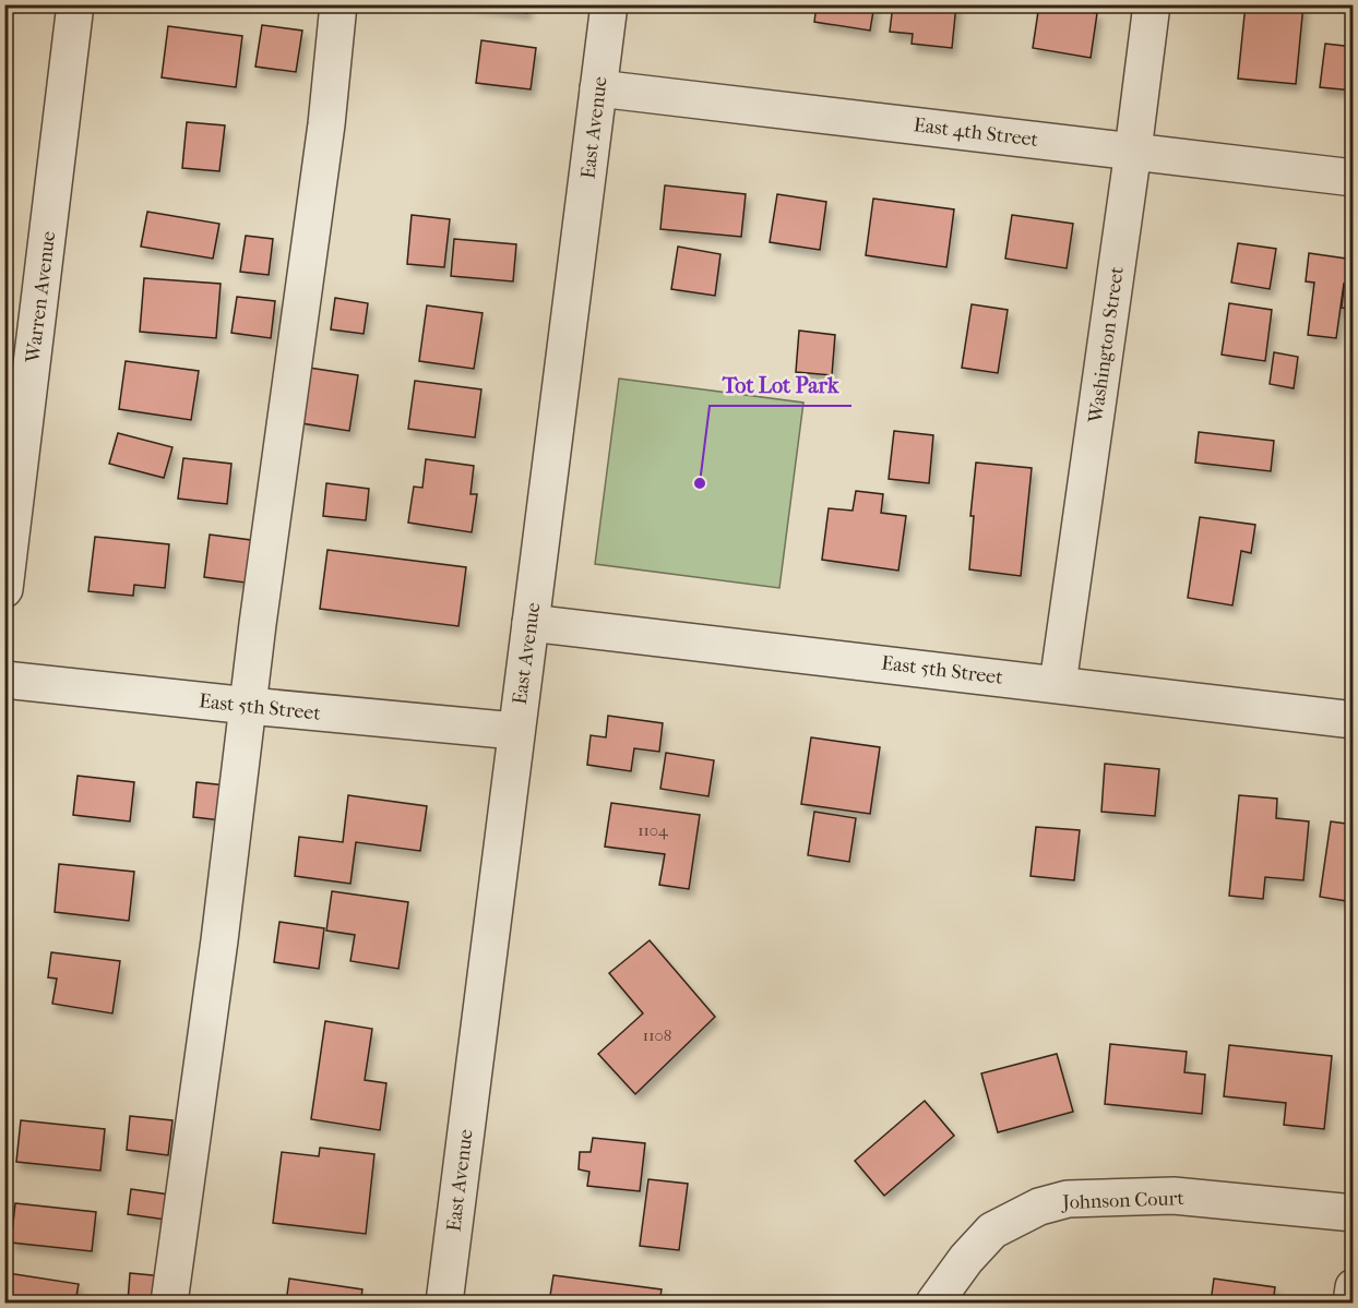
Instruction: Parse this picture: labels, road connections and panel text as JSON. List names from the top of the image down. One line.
{"streets":{"street":["East Avenue","East 4th Street","Warren Avenue","Washington Street","East 5th Street","Johnson Court"]},"crossings":[["East Avenue","East 4th Street"],["East Avenue","East 5th Street"],["East 4th Street","Washington Street"],["Washington Street","East 5th Street"]],"places":["Tot Lot Park"],"house_numbers":["1104","1108"]}
